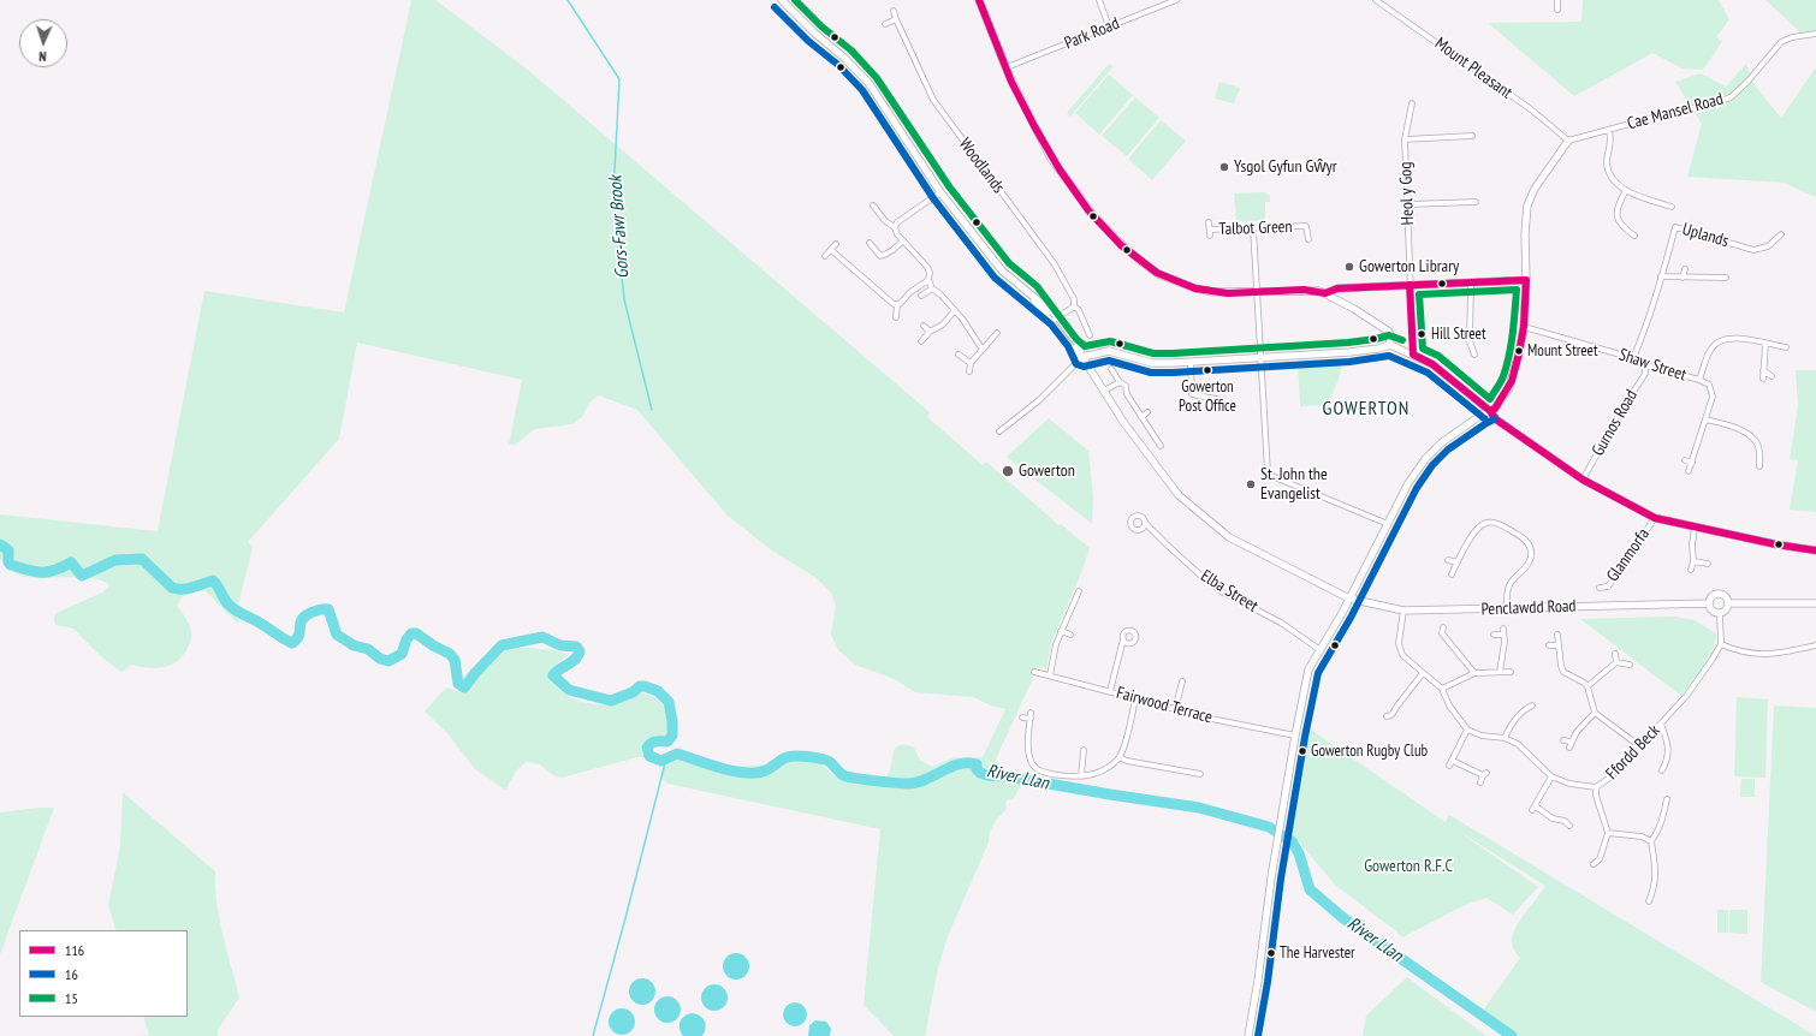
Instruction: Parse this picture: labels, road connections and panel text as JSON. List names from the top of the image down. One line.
{"streets":{"main road":["Penclawdd Road"],"street":["Park Road","Mount Pleasant","Cae Mansel Road","Woodlands","Heol y Gog","Talbot Green","Uplands","Shaw Street","Gurnos Road","Glanmorfa","Elba Street","Fairwood Terrace","Ffordd Beck"]},"crossings":[["Mount Pleasant","Cae Mansel Road"],["Uplands","Shaw Street"],["Shaw Street","Gurnos Road"]],"districts":["GOWERTON"],"water":["Gors-Fawr Brook","River Llan"],"parks":["Gowerton R.F.C"],"places":["Ysgol Gyfun Gŵyr","Gowerton Library","Hill Street","Mount Street","Gowerton Post Office","Gowerton","St. John the Evangelist","Gowerton Rugby Club","The Harvester"],"lines":["transit line 116","transit line 15","transit line 16"],"legend":["116","16","15"],"north":"bottom"}
